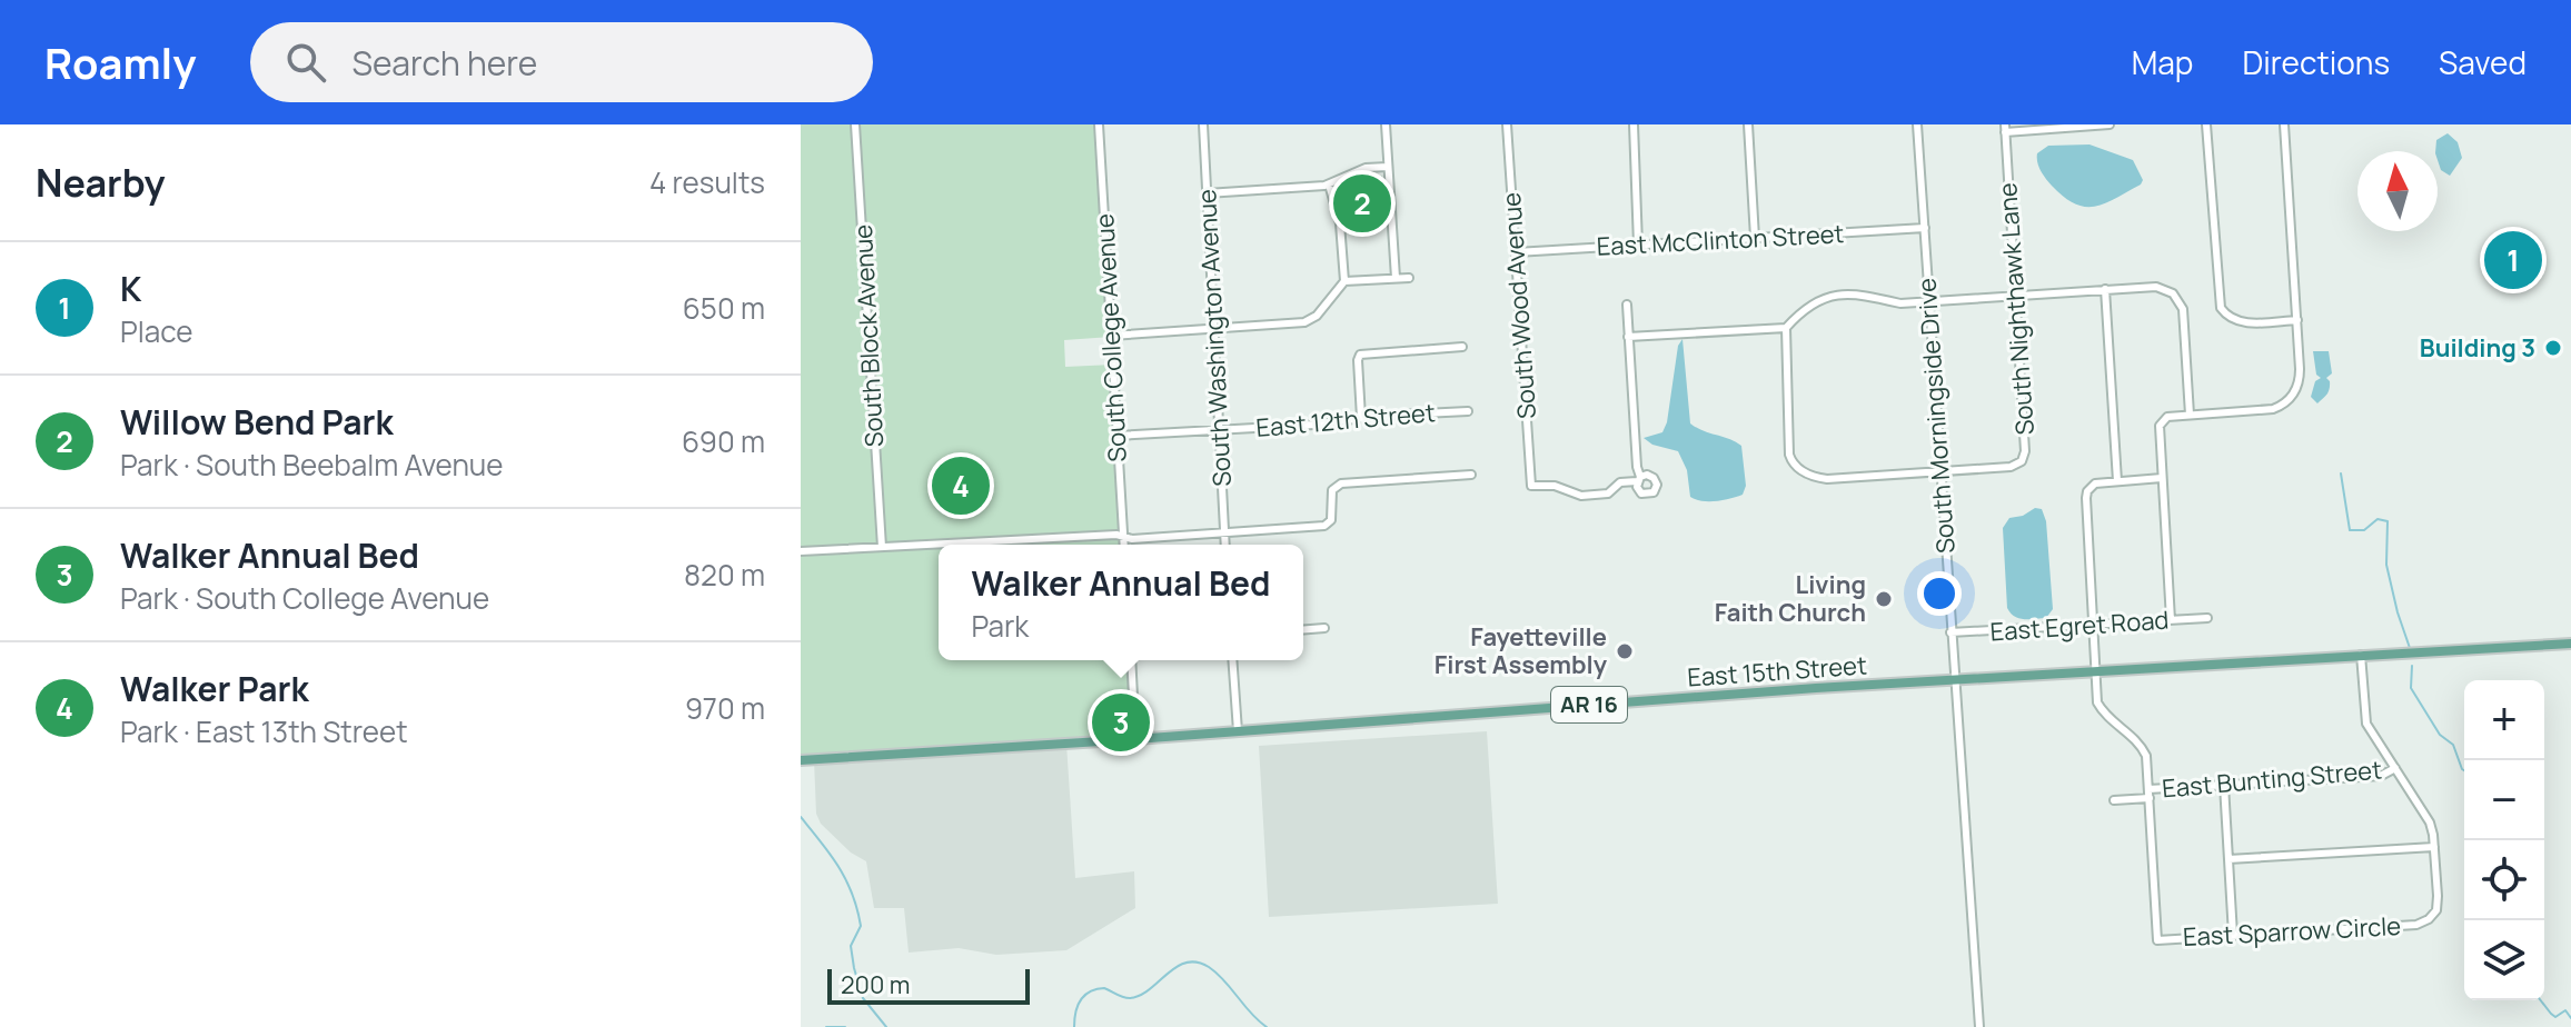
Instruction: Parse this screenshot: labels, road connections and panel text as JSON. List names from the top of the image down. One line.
{"streets":{"main road":["East 15th Street","AR 16"],"street":["East McClinton Street","South Wood Avenue","South Nighthawk Lane","South Block Avenue","South College Avenue","South Washington Avenue","South Morningside Drive","East 12th Street","East Egret Road","East Bunting Street","East Sparrow Circle"]},"crossings":[["East McClinton Street","South Wood Avenue"],["East McClinton Street","South Morningside Drive"],["South Nighthawk Lane","South Morningside Drive"],["South College Avenue","East 12th Street"],["South Washington Avenue","East 12th Street"],["South Morningside Drive","East Egret Road"],["South Morningside Drive","East 15th Street"],["East Egret Road","East Sparrow Circle"],["East 15th Street","East Sparrow Circle"],["East Bunting Street","East Sparrow Circle"]],"places":["Building 3","Living Faith Church","Fayetteville First Assembly"],"scale_bar":"200 m","north":"top","page":{"header":"Roamly","search":"Search here","nav":["Map","Directions","Saved"],"heading":["Nearby","4 results"],"pins":["2","1","4","3"],"list":[{"mark":"1","name":"K","note":"Place","value":"650 m"},{"mark":"2","name":"Willow Bend Park","note":"Park · South Beebalm Avenue","value":"690 m"},{"mark":"3","name":"Walker Annual Bed","note":"Park · South College Avenue","value":"820 m"},{"mark":"4","name":"Walker Park","note":"Park · East 13th Street","value":"970 m"}],"popup":["Walker Annual Bed","Park"],"map_buttons":["+","−"],"scale":"200 m"}}
